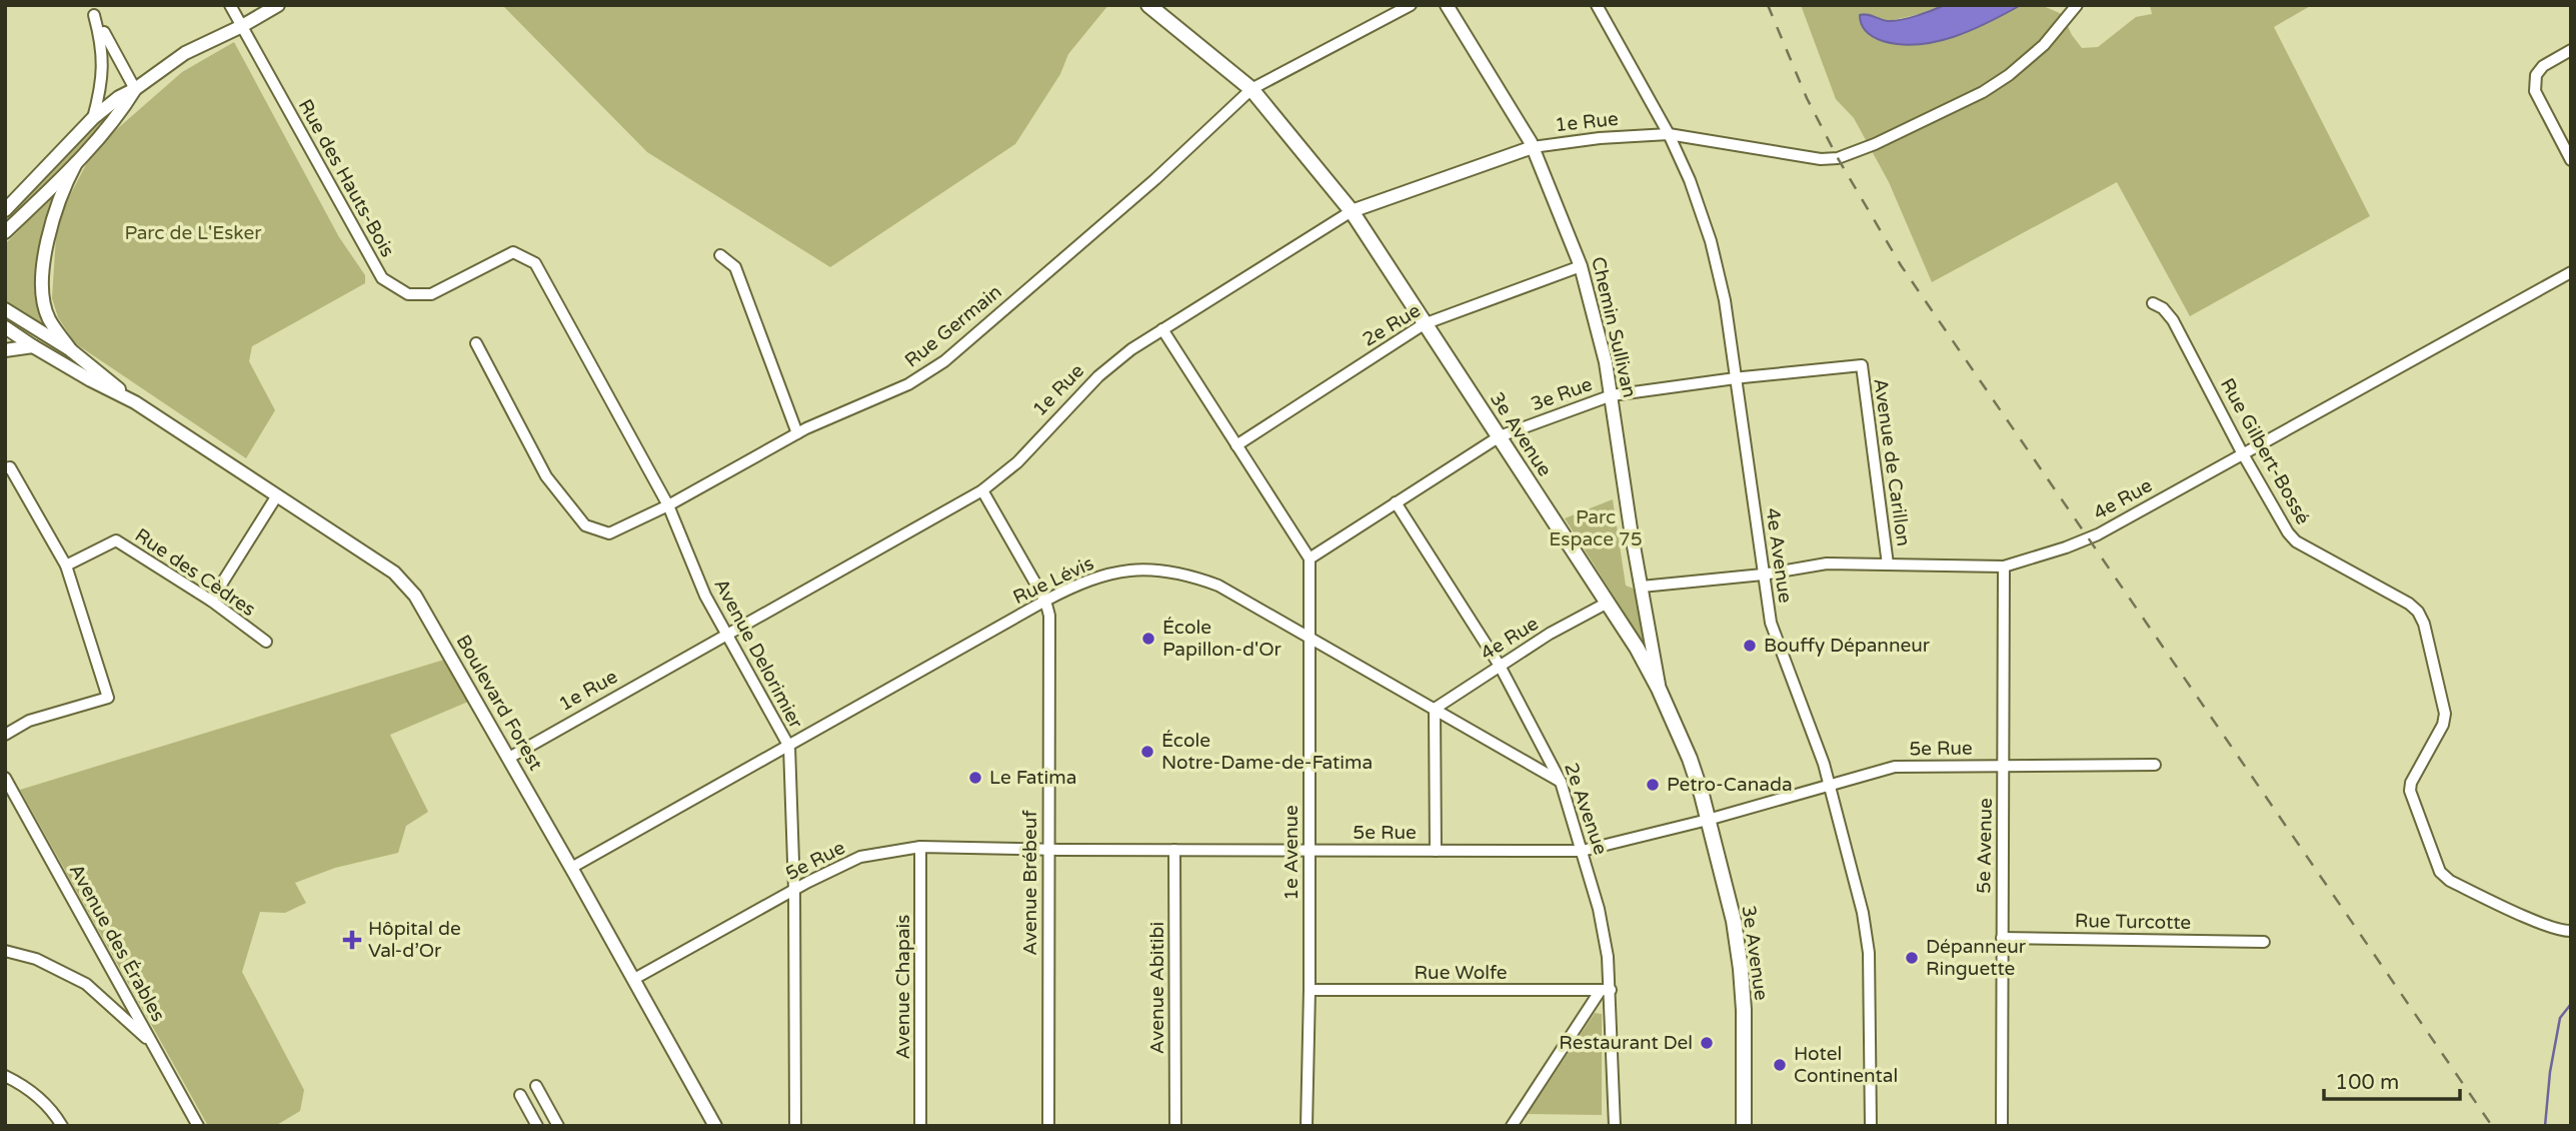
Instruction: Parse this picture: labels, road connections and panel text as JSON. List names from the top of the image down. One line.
{"streets":{"main road":["3e Avenue"],"street":["1e Rue","Rue des Hauts-Bois","2e Rue","Rue Germain","Chemin Sullivan","3e Rue","Rue Gilbert-Bossé","Avenue de Carillon","4e Rue","4e Avenue","Rue des Cèdres","Rue Lévis","Avenue Delorimier","Boulevard Forest","5e Rue","2e Avenue","5e Avenue","1e Avenue","Avenue Brébeuf","Rue Turcotte","Avenue des Érables","Rue Wolfe","Avenue Chapais","Avenue Abitibi"]},"crossings":[["1e Rue","Chemin Sullivan"],["1e Rue","3e Avenue"],["1e Rue","4e Avenue"],["1e Rue","Avenue Delorimier"],["1e Rue","Boulevard Forest"],["1e Rue","Avenue Brébeuf"],["Rue des Hauts-Bois","Avenue Delorimier"],["2e Rue","Chemin Sullivan"],["2e Rue","3e Avenue"],["Rue Germain","3e Avenue"],["Rue Germain","Avenue Delorimier"],["Chemin Sullivan","3e Rue"],["Chemin Sullivan","3e Avenue"],["Chemin Sullivan","4e Rue"],["3e Rue","3e Avenue"],["3e Rue","Avenue de Carillon"],["3e Rue","4e Avenue"],["3e Rue","2e Avenue"],["3e Rue","1e Avenue"],["3e Avenue","4e Rue"],["3e Avenue","5e Rue"],["Rue Gilbert-Bossé","4e Rue"],["Avenue de Carillon","4e Rue"],["4e Rue","4e Avenue"],["4e Rue","Rue Lévis"],["4e Rue","2e Avenue"],["4e Rue","5e Avenue"],["4e Avenue","5e Rue"],["Rue Lévis","Avenue Delorimier"],["Rue Lévis","Boulevard Forest"],["Rue Lévis","2e Avenue"],["Rue Lévis","1e Avenue"],["Rue Lévis","Avenue Brébeuf"],["Avenue Delorimier","5e Rue"],["Boulevard Forest","5e Rue"],["5e Rue","2e Avenue"],["5e Rue","5e Avenue"],["5e Rue","1e Avenue"],["5e Rue","Avenue Brébeuf"],["5e Rue","Avenue Chapais"],["5e Rue","Avenue Abitibi"],["2e Avenue","Rue Wolfe"],["5e Avenue","Rue Turcotte"],["1e Avenue","Rue Wolfe"]],"parks":["Parc de L'Esker","Parc Espace 75"],"places":{"other":["École Papillon-d'Or","Bouffy Dépanneur","École Notre-Dame-de-Fatima","Le Fatima","Petro-Canada","Dépanneur Ringuette","Restaurant Del","Hotel Continental"],"health":["Hôpital de Val-d’Or"]},"scale_bar":"100 m"}
